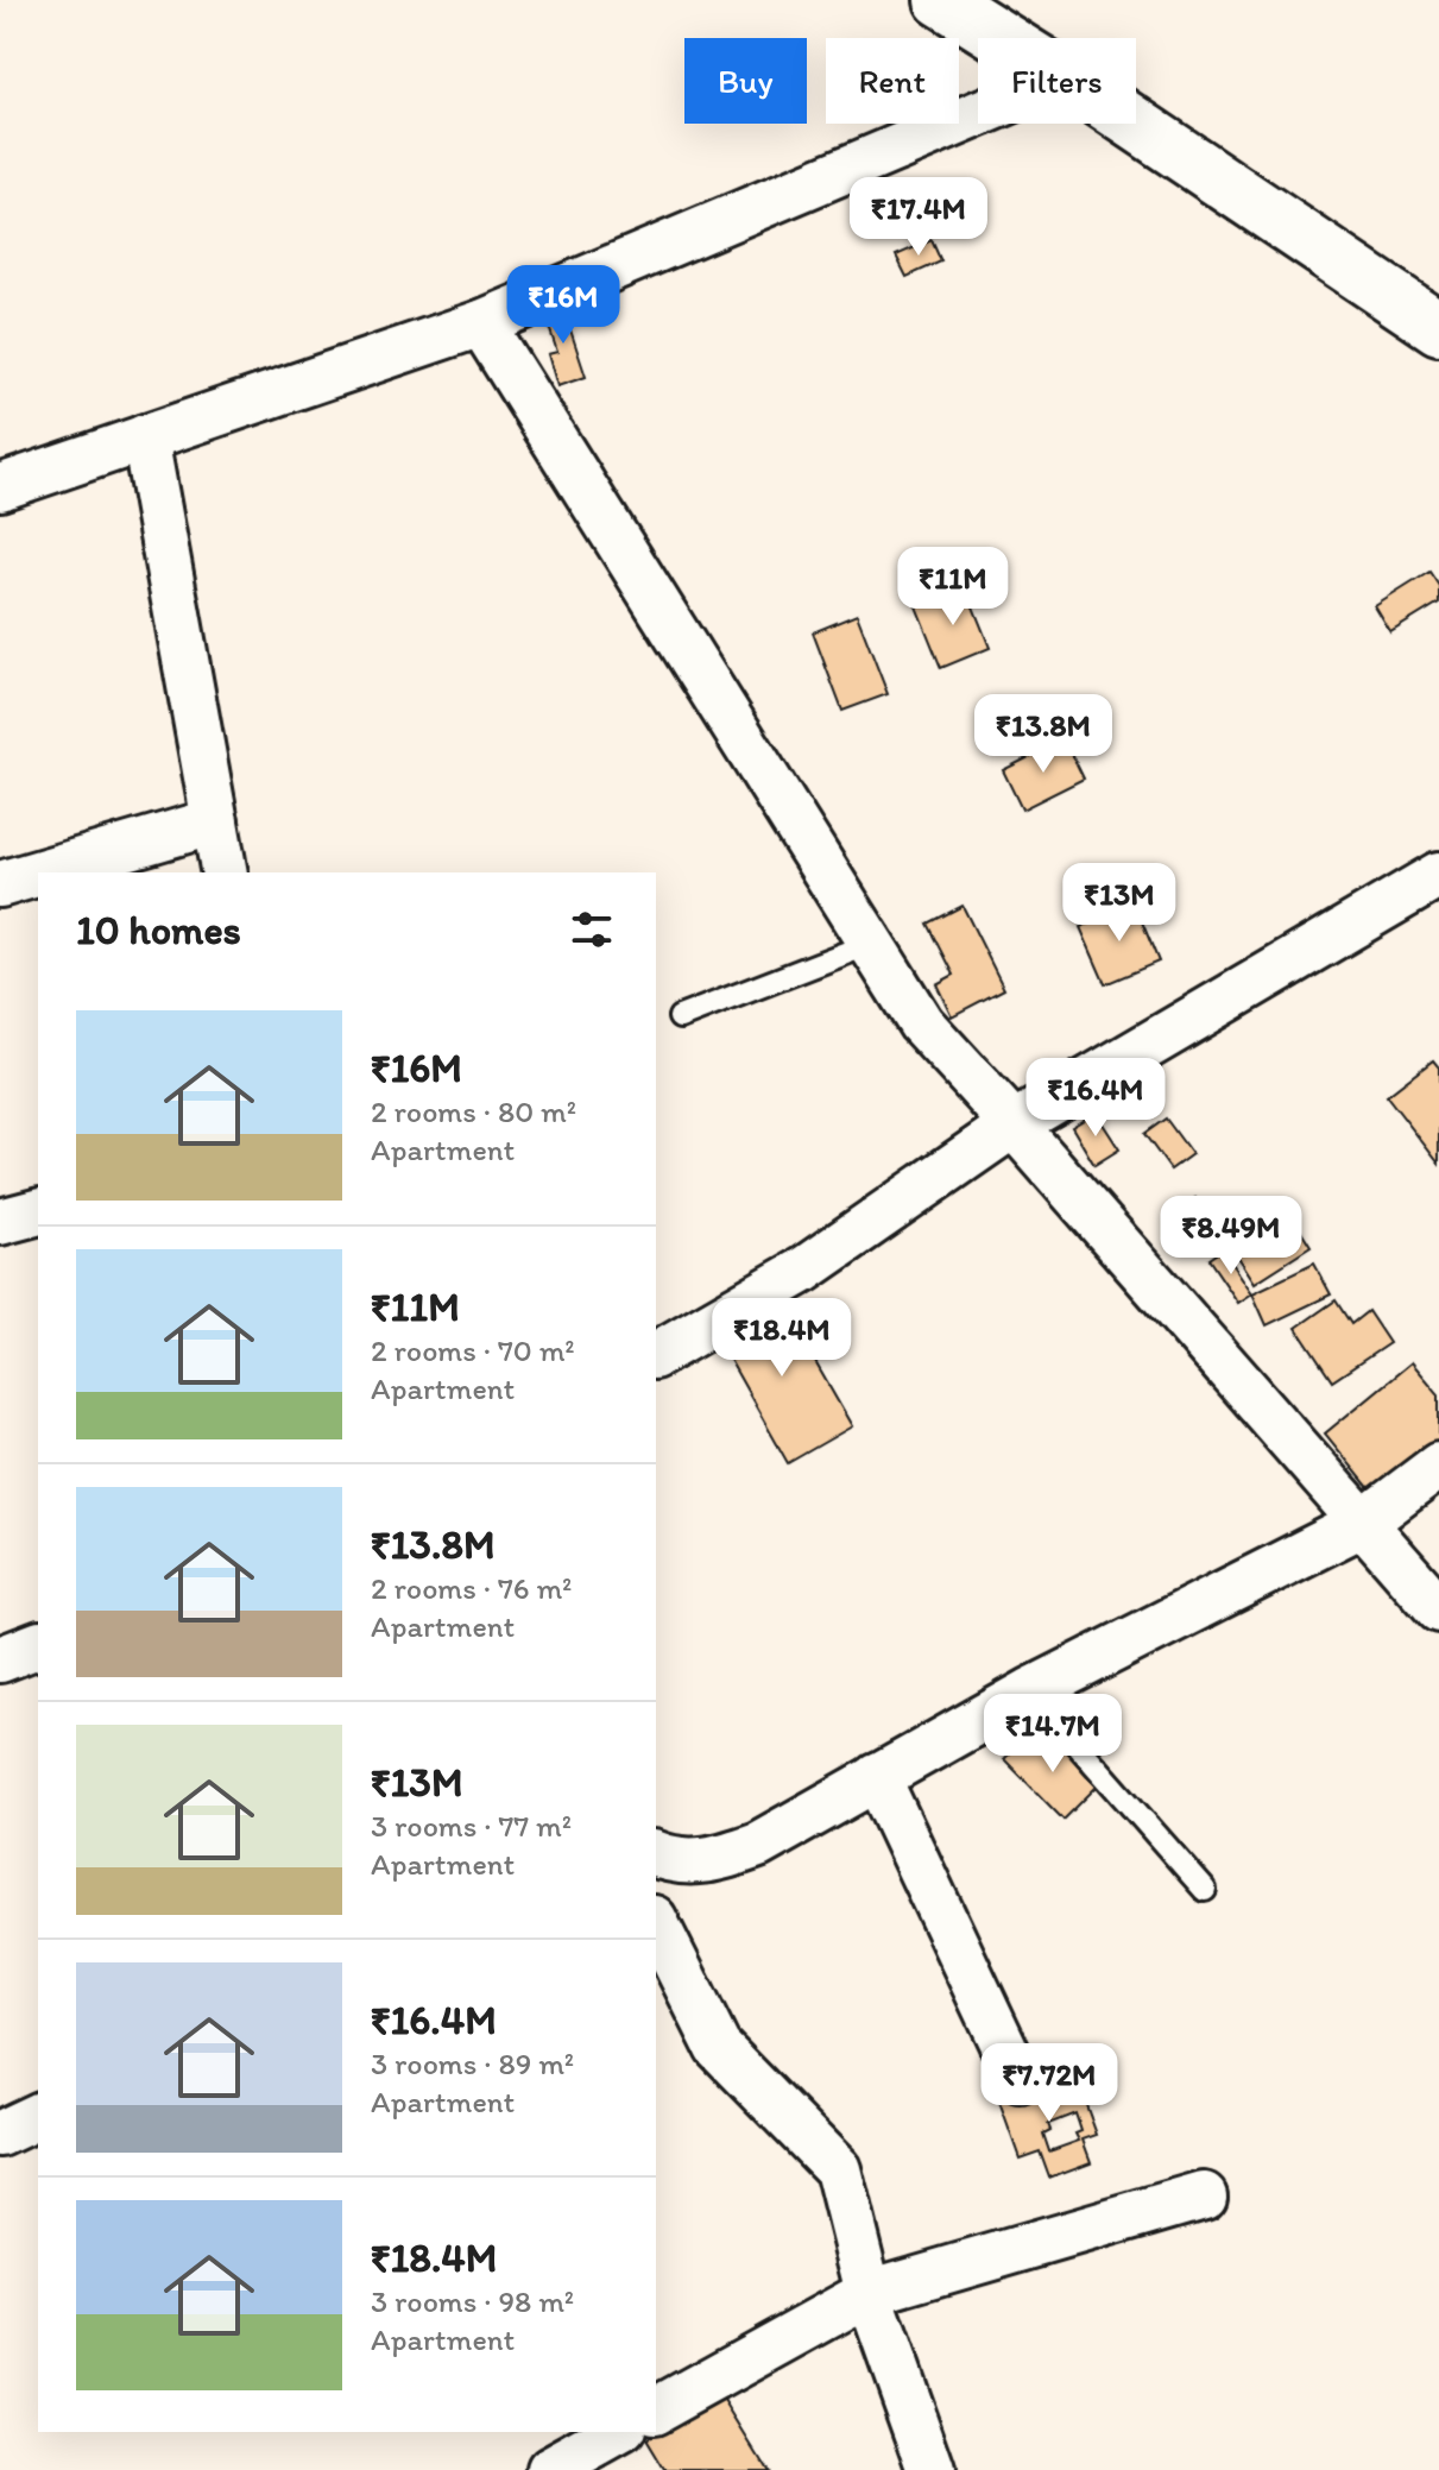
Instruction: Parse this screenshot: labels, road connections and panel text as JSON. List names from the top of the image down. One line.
{"page":{"chip":["Buy","Rent","Filters"],"price":["₹17.4M","₹16M","₹11M","₹13.8M","₹13M","₹16.4M","₹8.49M","₹18.4M","₹14.7M","₹7.72M"],"heading":"10 homes","list":[{"name":"₹16M","note":"2 rooms · 80 m² · Apartment"},{"name":"₹11M","note":"2 rooms · 70 m² · Apartment"},{"name":"₹13.8M","note":"2 rooms · 76 m² · Apartment"},{"name":"₹13M","note":"3 rooms · 77 m² · Apartment"},{"name":"₹16.4M","note":"3 rooms · 89 m² · Apartment"},{"name":"₹18.4M","note":"3 rooms · 98 m² · Apartment"}]}}
